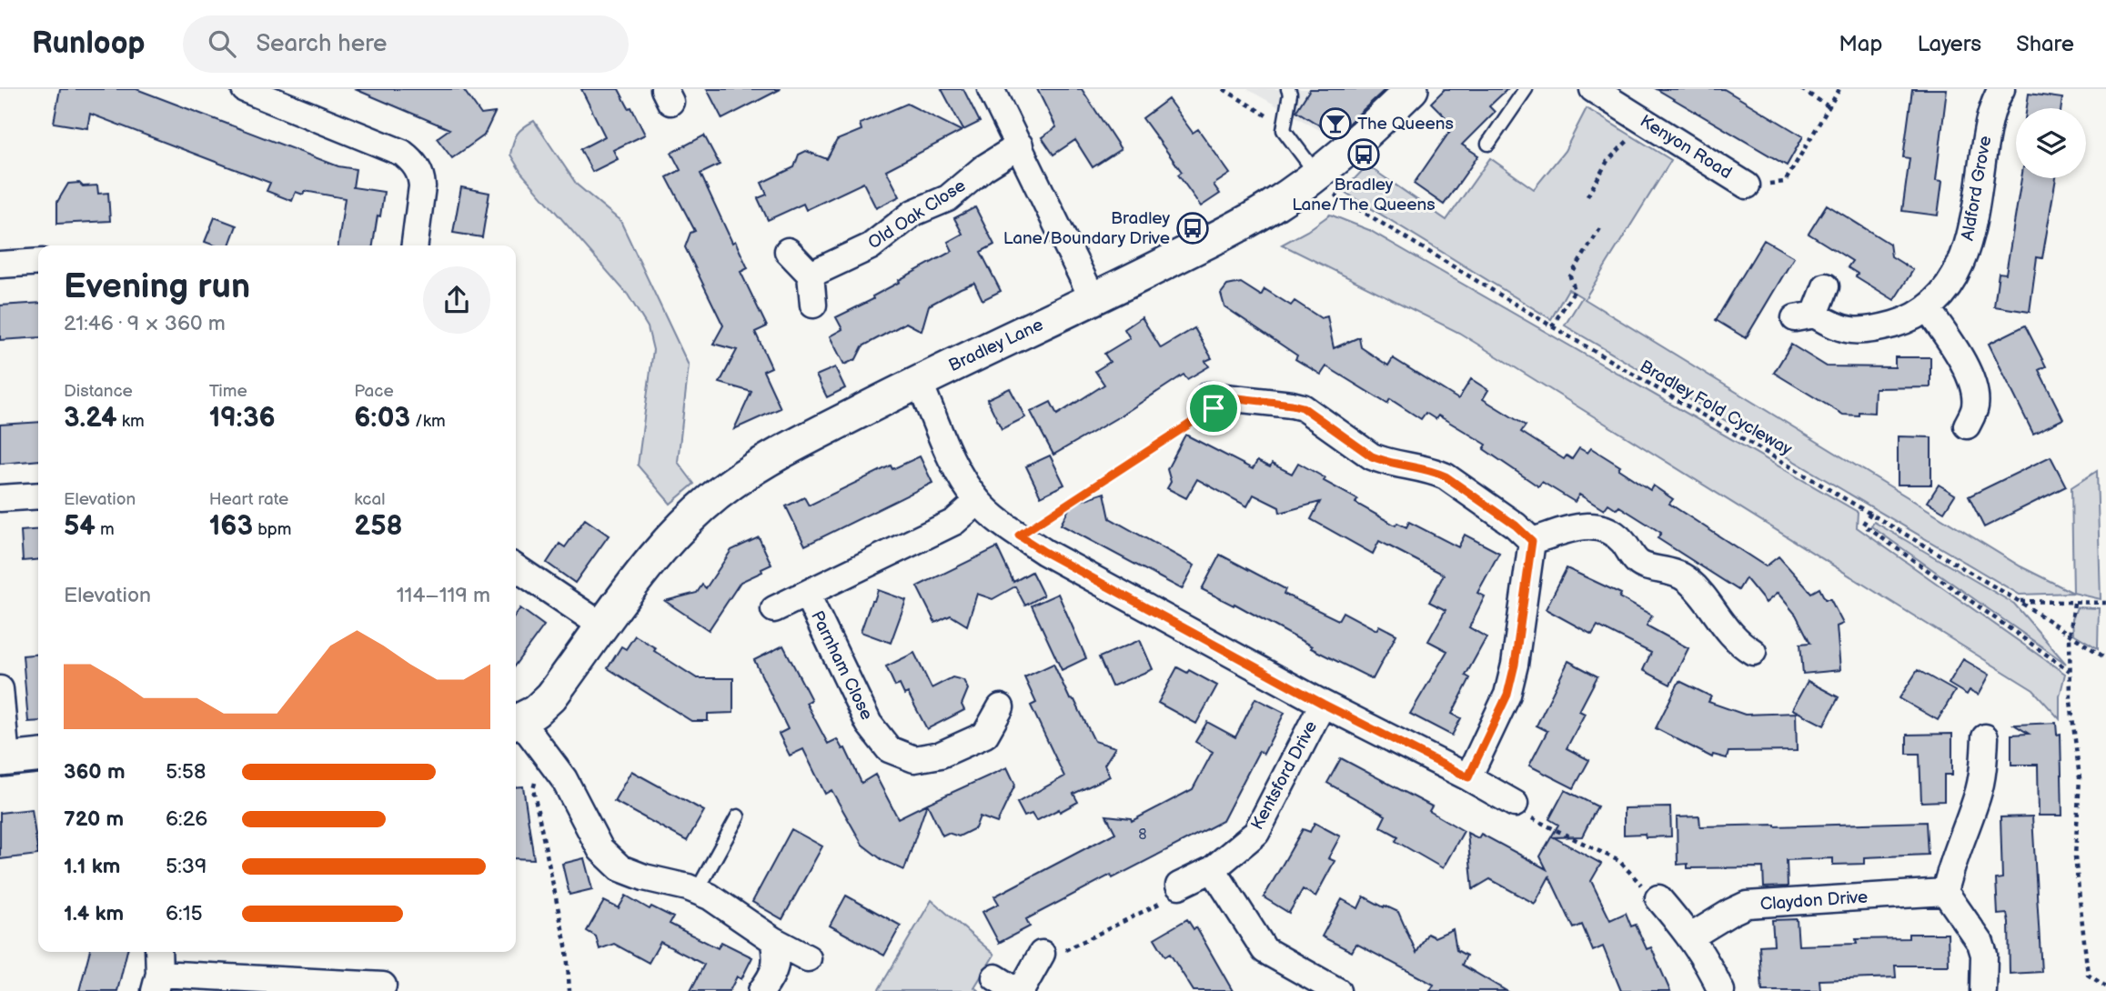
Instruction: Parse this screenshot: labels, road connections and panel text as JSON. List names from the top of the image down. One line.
{"streets":{"street":["Kenyon Road","Aldford Grove","Old Oak Close","Bradley Lane","Parnham Close","Kentsford Drive","Claydon Drive"],"path":["Bradley Fold Cycleway"]},"crossings":[["Bradley Lane","Bradley Fold Cycleway"]],"places":{"bar":["The Queens"],"bus stop":["Bradley Lane/The Queens","Bradley Lane/Boundary Drive"]},"house_numbers":["8"],"page":{"header":"Runloop","search":"Search here","nav":["Map","Layers","Share"],"heading":["Evening run","21:46 · 9 × 360 m"],"stats":[["Distance","3.24 km"],["Time","19:36"],["Pace","6:03 /km"],["Elevation","54 m"],["Heart rate","163 bpm"],["kcal","258"]],"chart":["Elevation","114–119 m"],"list":[{"name":"360 m","note":"5:58"},{"name":"720 m","note":"6:26"},{"name":"1.1 km","note":"5:39"},{"name":"1.4 km","note":"6:15"}]}}
